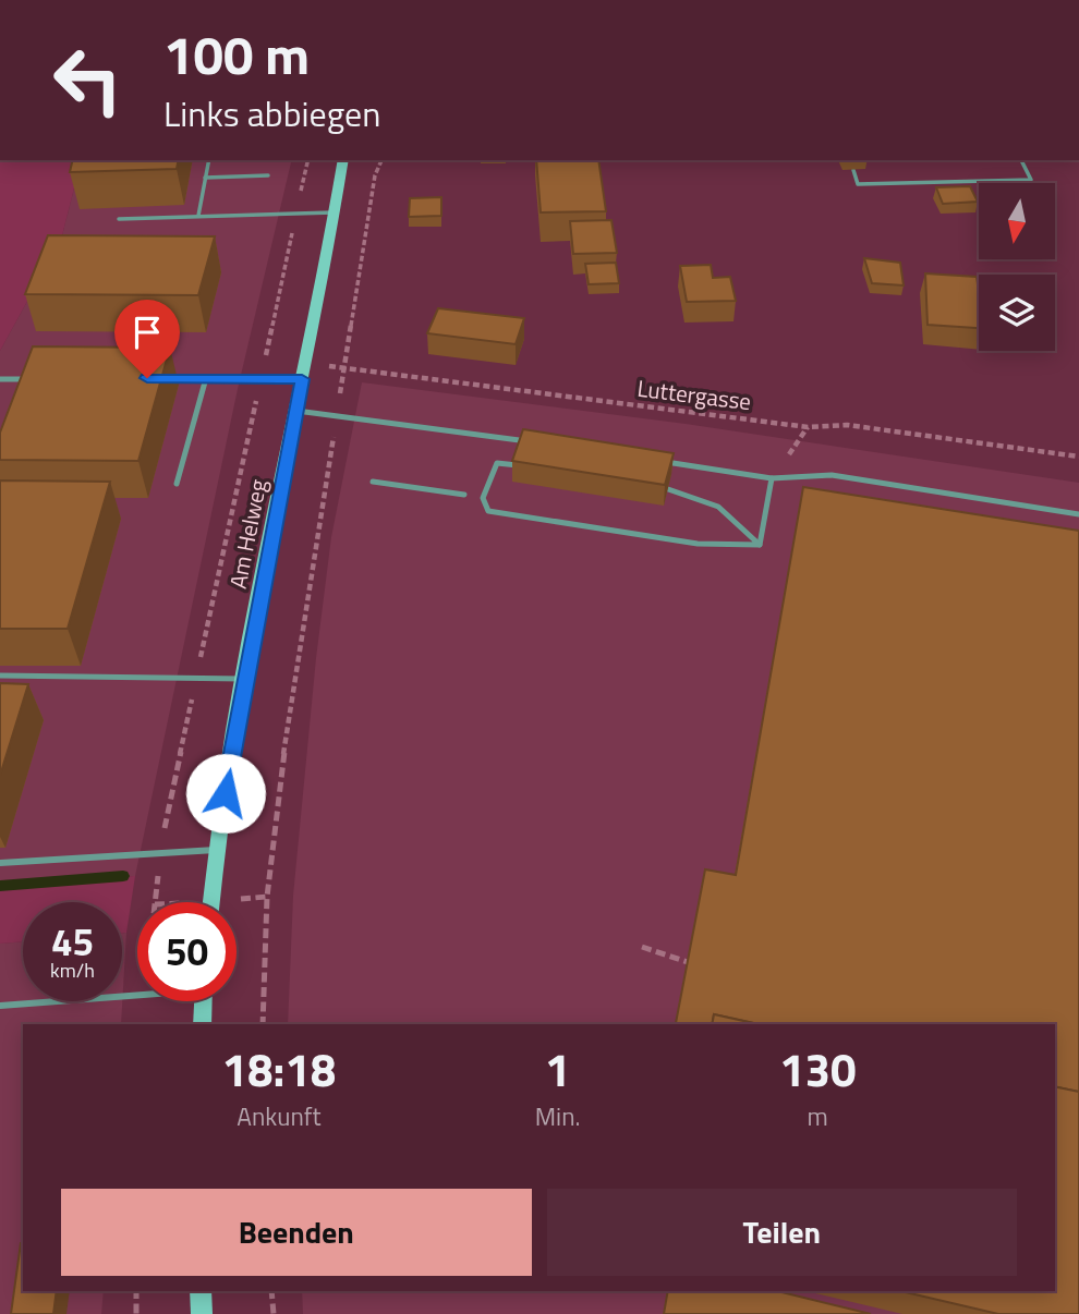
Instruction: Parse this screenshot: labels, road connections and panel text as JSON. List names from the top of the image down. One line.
{"streets":{"main road":["Am Helweg"],"path":["Luttergasse"]},"crossings":[["Luttergasse","Am Helweg"]],"north":"bottom","page":{"turn":["100 m","Links abbiegen"],"speed":"45 km/h","limit":"50","eta":["18:18","Ankunft","1","Min.","130","m"],"buttons":["Beenden","Teilen"]}}
